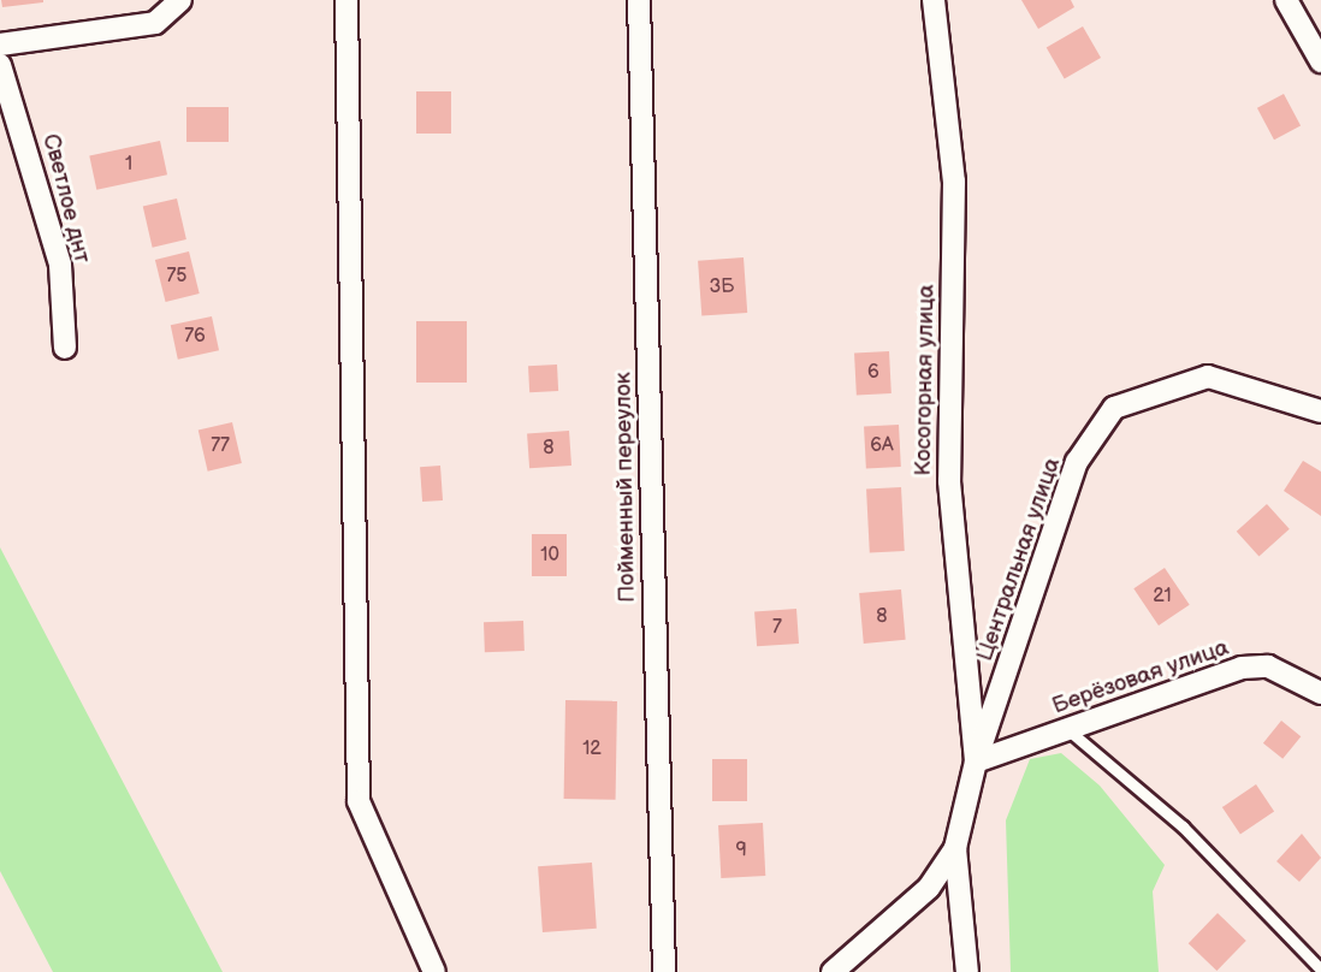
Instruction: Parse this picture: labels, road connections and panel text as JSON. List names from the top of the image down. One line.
{"streets":{"street":["Светлое днт","Косогорная улица","Пойменный переулок","Центральная улица","Берёзовая улица"]},"crossings":[["Косогорная улица","Центральная улица"],["Косогорная улица","Берёзовая улица"],["Центральная улица","Берёзовая улица"]],"house_numbers":["1","75","3Б","76","6","77","6А","8","10","21","8","7","12","9"]}
